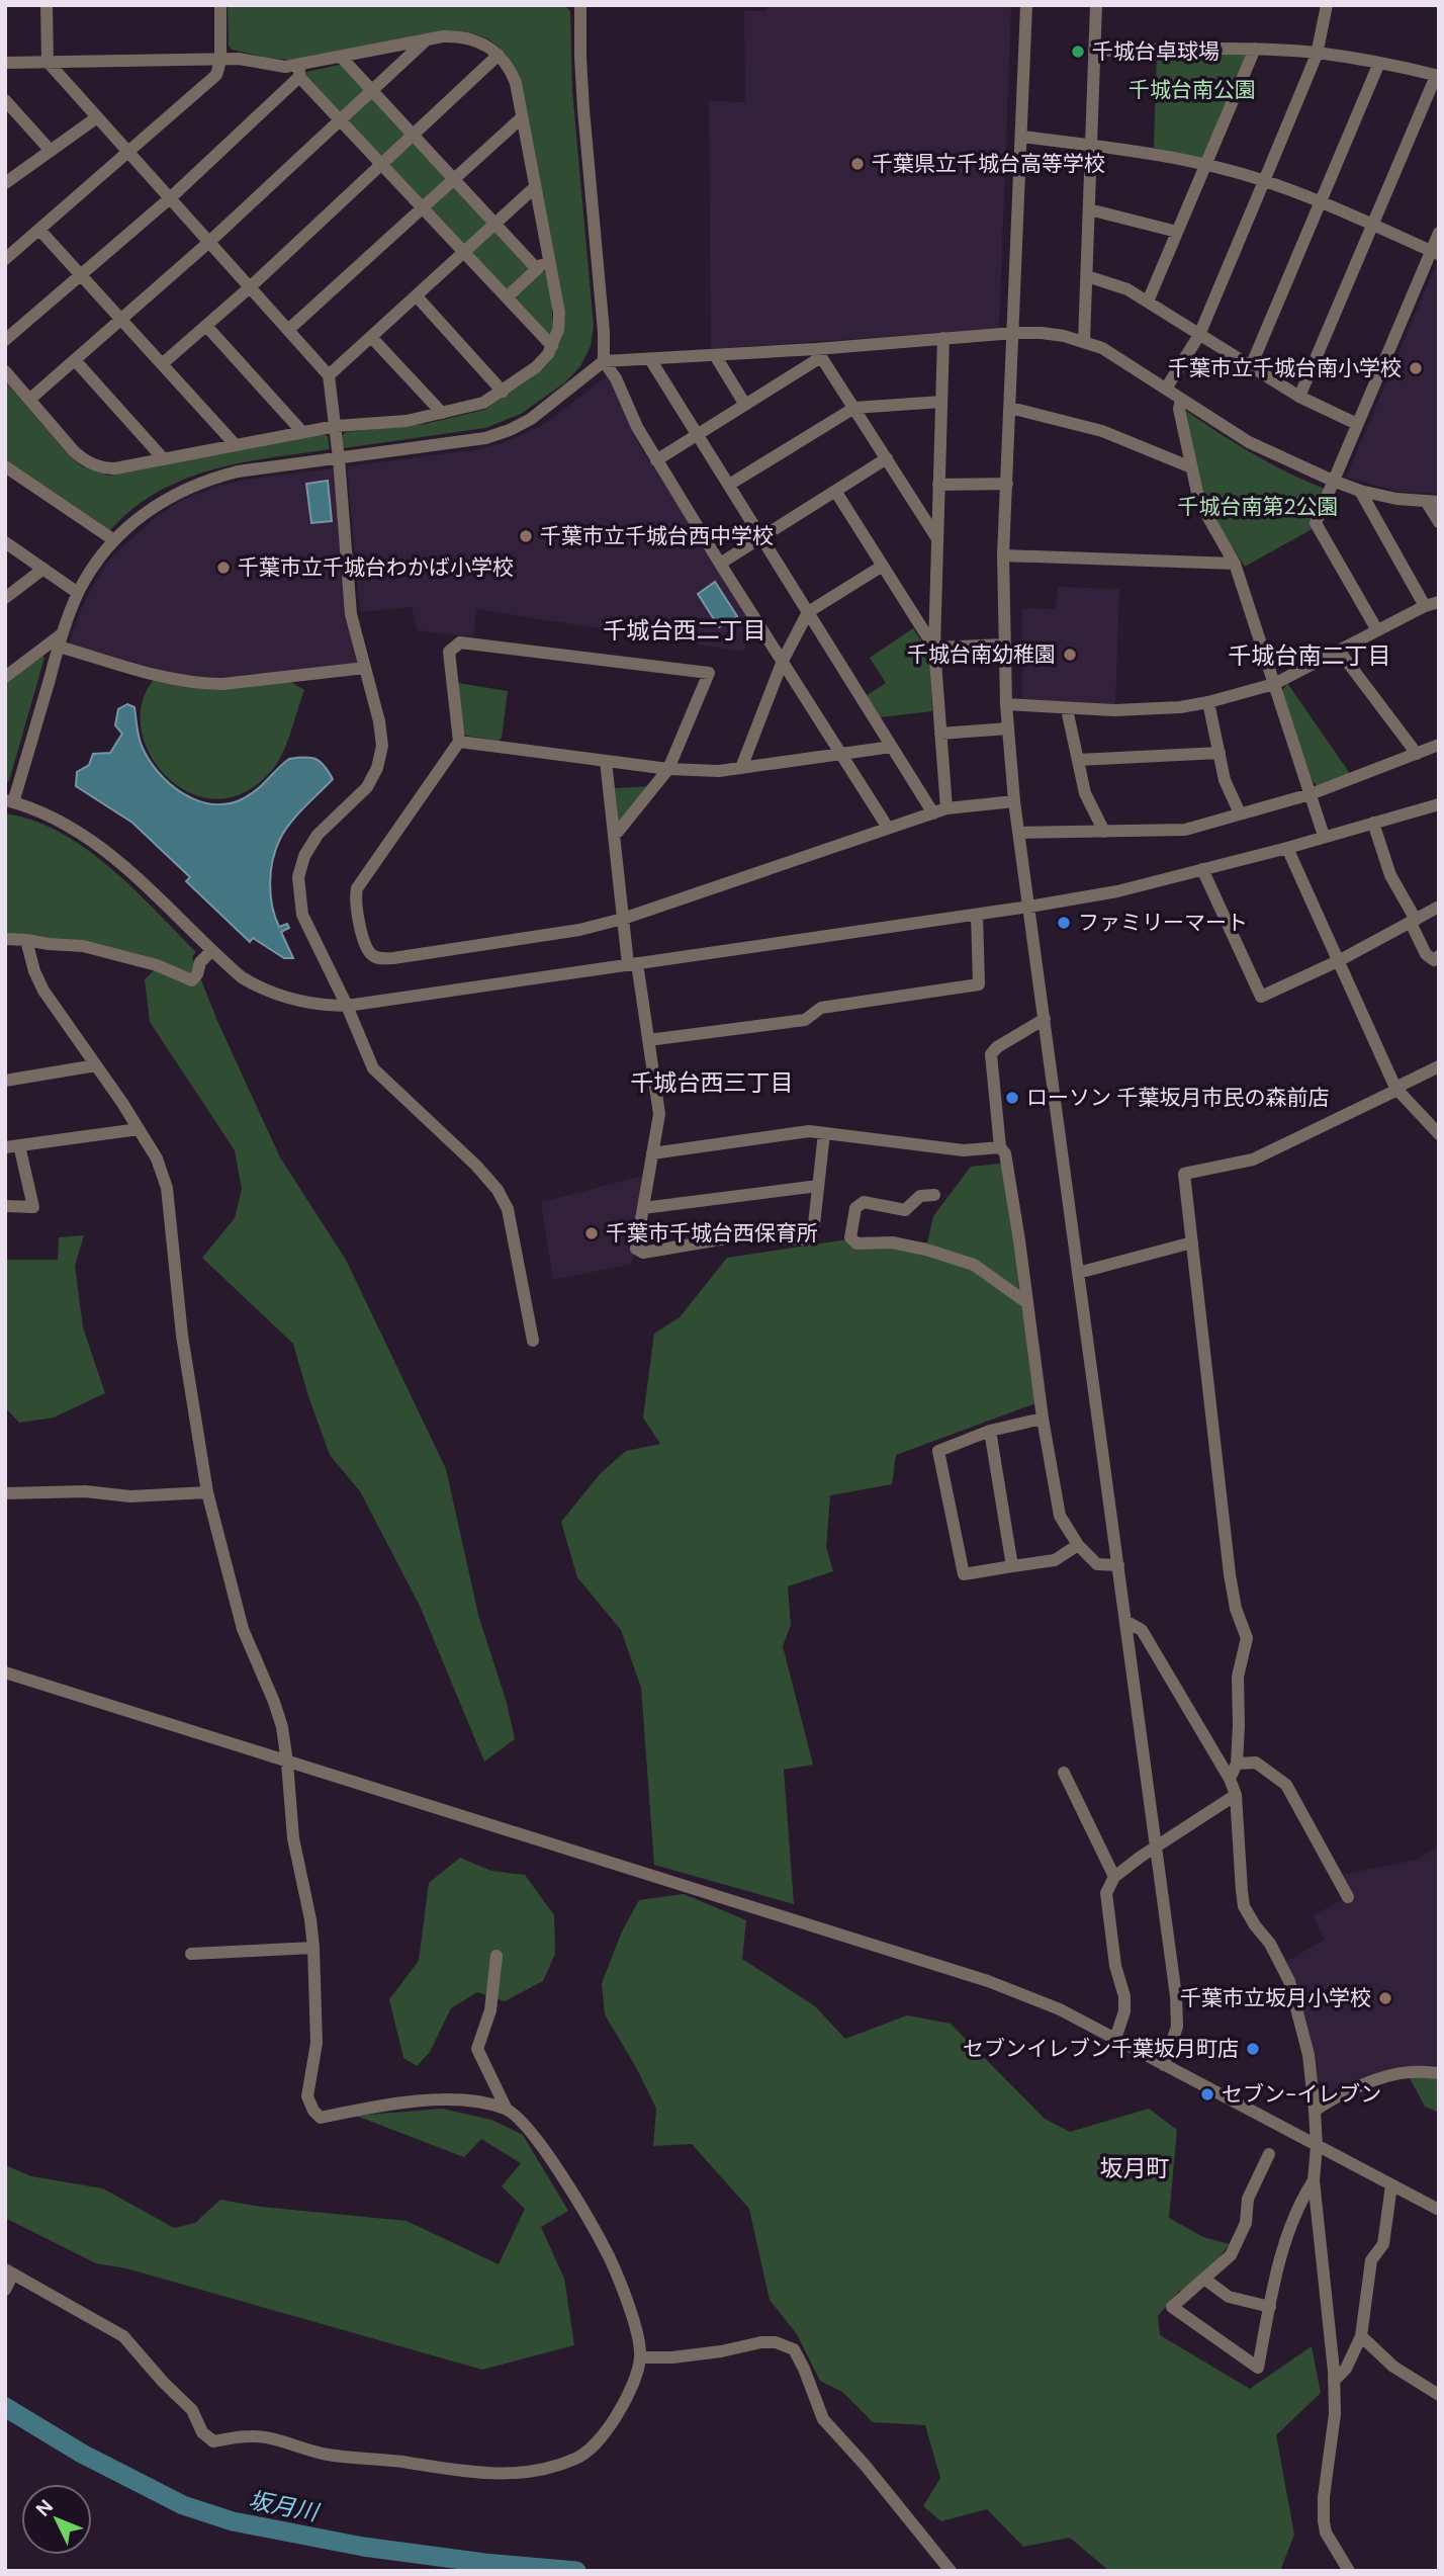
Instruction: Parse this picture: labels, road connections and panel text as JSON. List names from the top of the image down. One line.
{"districts":["千城台西二丁目","千城台南二丁目","千城台西三丁目","坂月町"],"water":["坂月川"],"parks":["千城台南公園","千城台南第2公園"],"places":["千城台卓球場","千葉県立千城台高等学校","千葉市立千城台南小学校","千葉市立千城台西中学校","千葉市立千城台わかば小学校","千城台南幼稚園","ファミリーマート","ローソン 千葉坂月市民の森前店","千葉市千城台西保育所","千葉市立坂月小学校","セブンイレブン千葉坂月町店","セブン-イレブン"],"north":"top left"}
